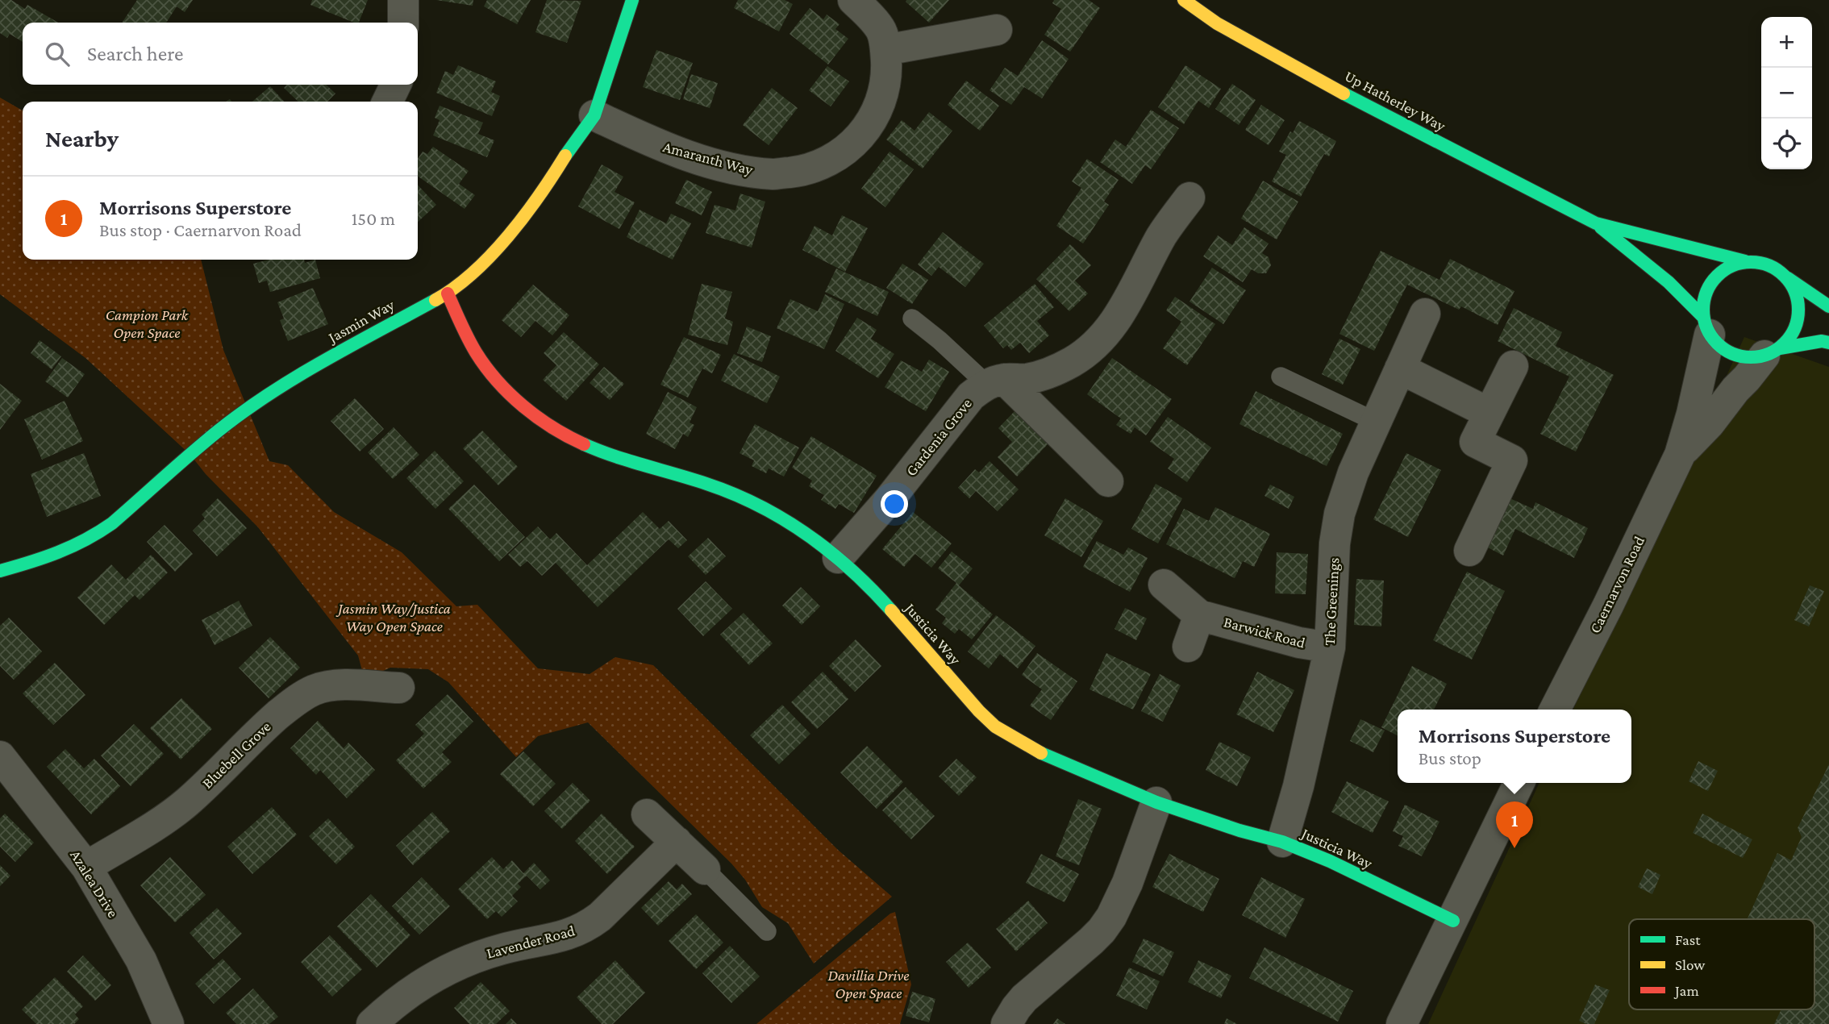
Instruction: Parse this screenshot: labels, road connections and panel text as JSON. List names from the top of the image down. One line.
{"streets":{"street":["Up Hatherley Way","Amaranth Way","Jasmin Way","Gardenia Grove","Caernarvon Road","The Greenings","Barwick Road","Justicia Way","Bluebell Grove","Azalea Drive","Lavender Road"]},"crossings":[["Up Hatherley Way","Caernarvon Road"],["Amaranth Way","Jasmin Way"],["Jasmin Way","Justicia Way"],["Gardenia Grove","Justicia Way"],["The Greenings","Barwick Road"],["The Greenings","Justicia Way"],["Bluebell Grove","Azalea Drive"]],"parks":["Campion Park Open Space","Jasmin Way/Justica Way Open Space","Davillia Drive Open Space"],"legend":["Fast","Slow","Jam"],"page":{"map_buttons":["+","−"],"search":"Search here","heading":"Nearby","list":[{"mark":"1","name":"Morrisons Superstore","note":"Bus stop · Caernarvon Road","value":"150 m"}],"popup":["Morrisons Superstore","Bus stop"],"pins":"1"}}
